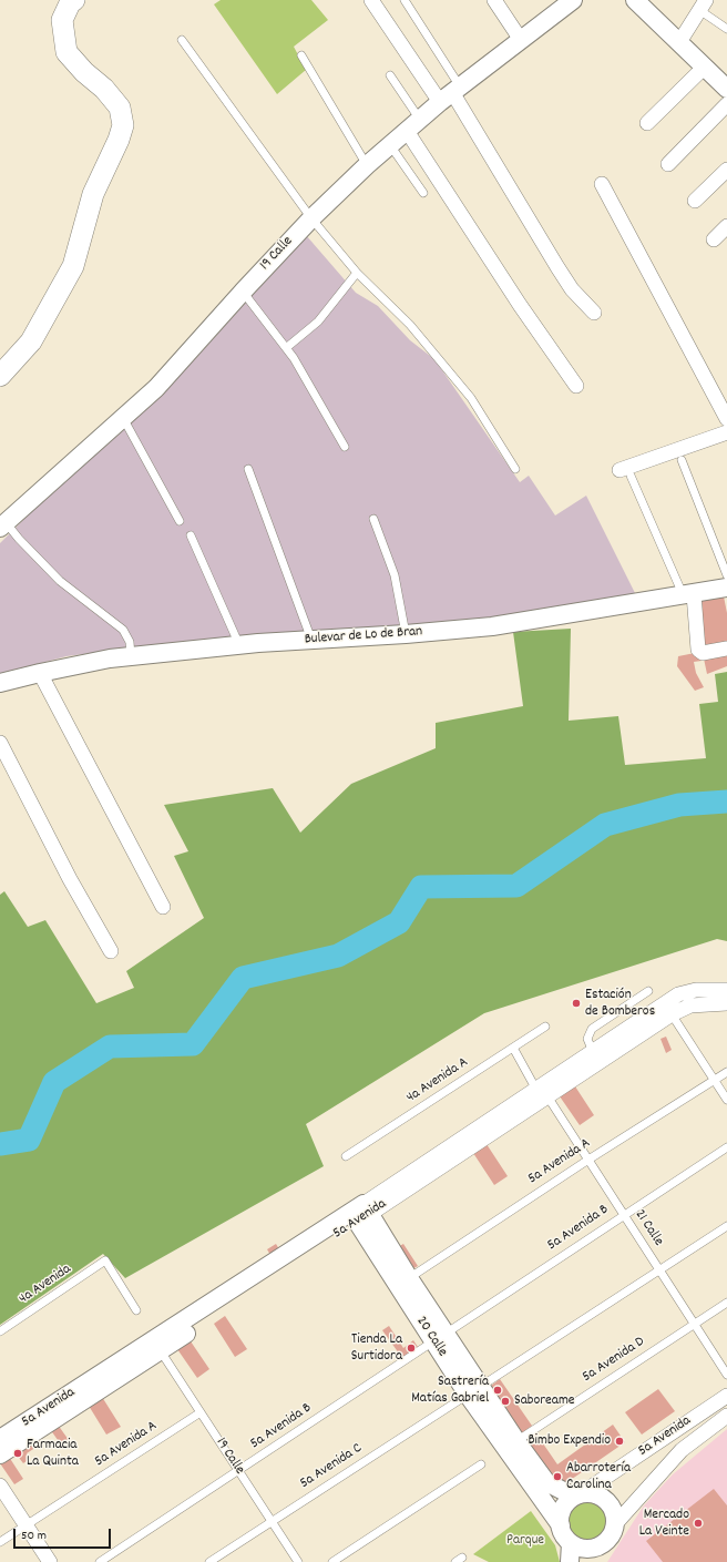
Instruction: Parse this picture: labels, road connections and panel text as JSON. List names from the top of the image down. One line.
{"streets":{"street":["19 Calle","Bulevar de Lo de Bran","5a Avenida","20 Calle"],"lane":["4a Avenida A","5a Avenida A","5a Avenida B","21 Calle","4a Avenida","5a Avenida D","5a Avenida C"]},"crossings":[["19 Calle","5a Avenida A"],["19 Calle","5a Avenida"],["19 Calle","5a Avenida B"],["19 Calle","5a Avenida C"],["4a Avenida A","21 Calle"],["5a Avenida A","21 Calle"],["5a Avenida A","20 Calle"],["5a Avenida","21 Calle"],["5a Avenida","20 Calle"],["5a Avenida B","21 Calle"],["5a Avenida B","20 Calle"],["21 Calle","5a Avenida D"],["21 Calle","5a Avenida C"],["20 Calle","5a Avenida D"],["20 Calle","5a Avenida C"]],"parks":["Parque"],"places":["Estación de Bomberos","Tienda La Surtidora","Sastrería Matías Gabriel","Saboreame","Bimbo Expendio","Farmacia La Quinta","Abarrotería Carolina","Mercado La Veinte"],"scale_bar":"50 m"}
